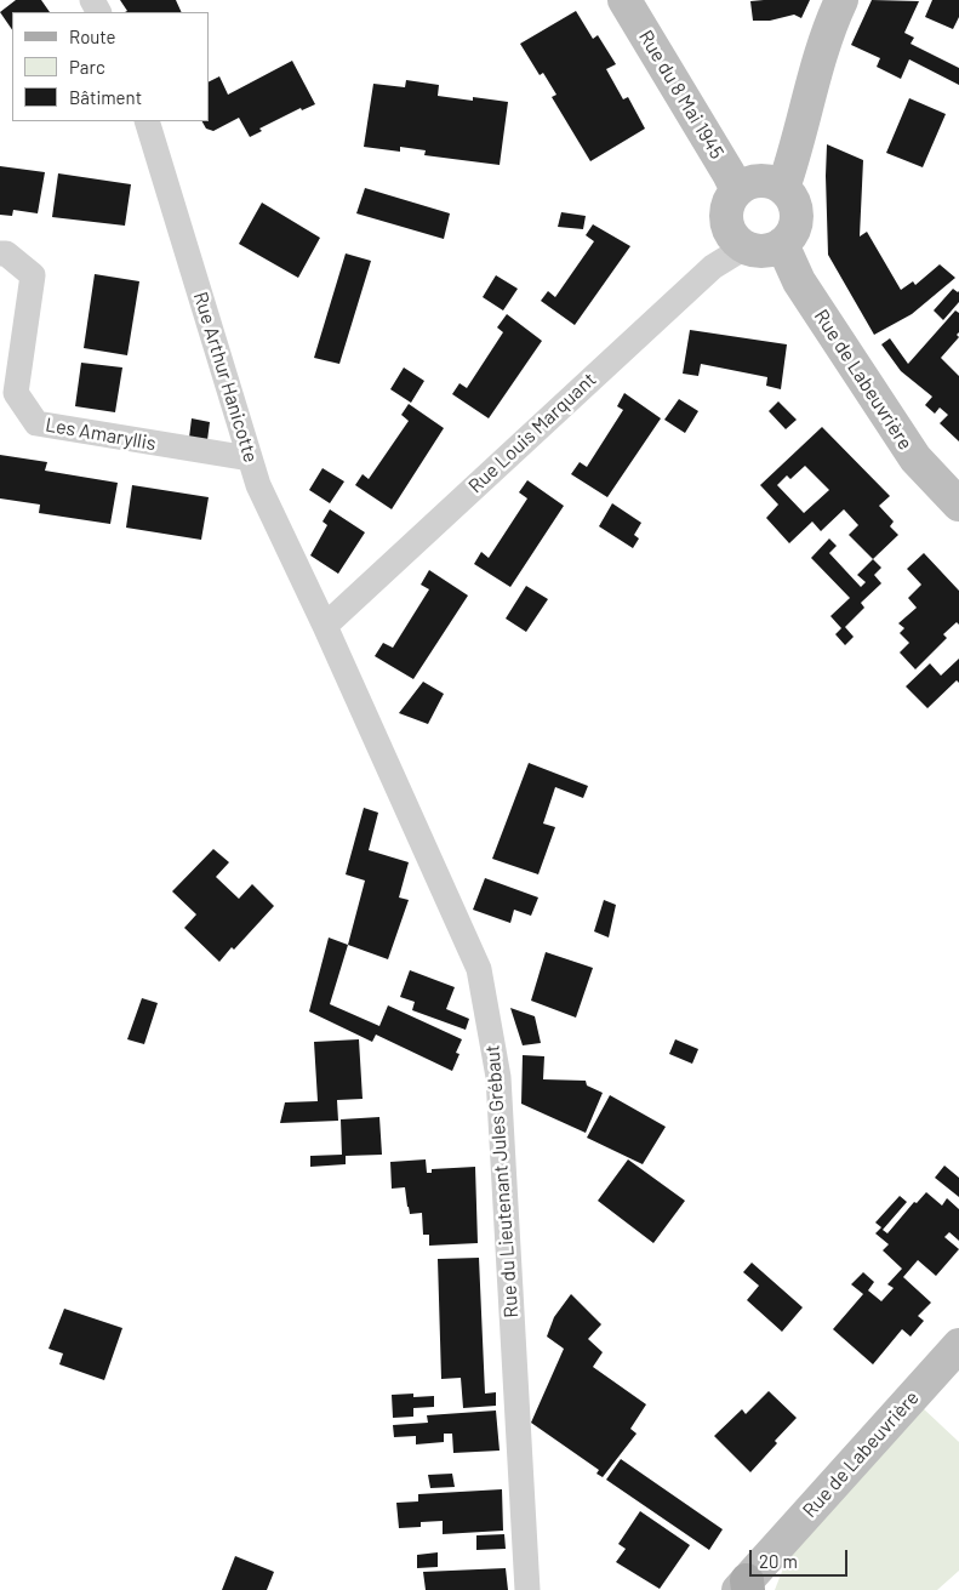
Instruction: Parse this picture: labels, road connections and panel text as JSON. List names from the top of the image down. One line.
{"streets":{"street":["Rue du 8 Mai 1945","Rue Arthur Hanicotte","Rue de Labeuvrière","Rue Louis Marquant","Les Amaryllis","Rue du Lieutenant Jules Grébaut"]},"crossings":[["Rue du 8 Mai 1945","Rue de Labeuvrière"],["Rue du 8 Mai 1945","Rue Louis Marquant"],["Rue Arthur Hanicotte","Rue Louis Marquant"],["Rue Arthur Hanicotte","Les Amaryllis"],["Rue Arthur Hanicotte","Rue du Lieutenant Jules Grébaut"],["Rue de Labeuvrière","Rue Louis Marquant"],["Rue Louis Marquant","Rue du Lieutenant Jules Grébaut"]],"legend":["Route","Parc","Bâtiment"],"scale_bar":"20 m"}
